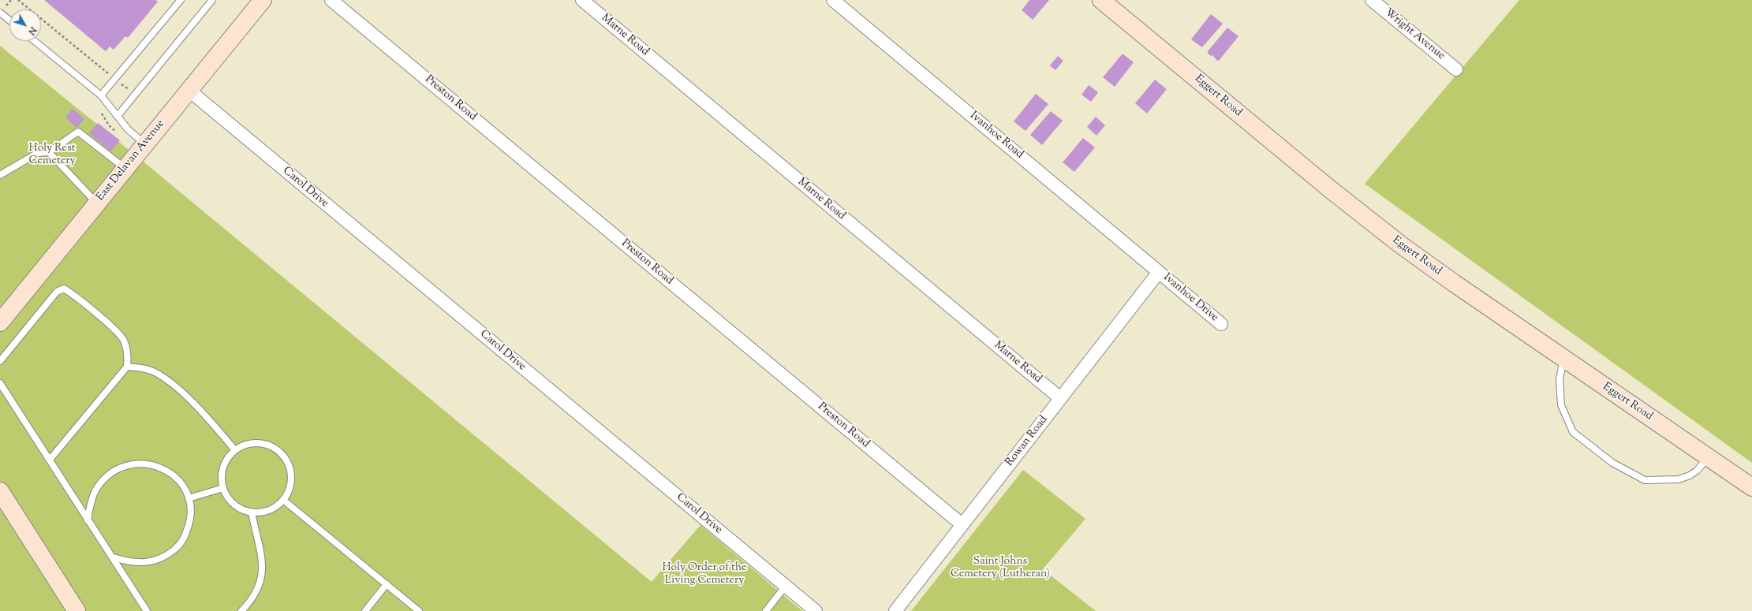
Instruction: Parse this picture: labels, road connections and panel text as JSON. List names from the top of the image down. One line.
{"streets":{"street":["Wright Avenue","Marne Road","Eggert Road","Preston Road","Ivanhoe Road","East Delavan Avenue","Carol Drive","Ivanhoe Drive","Rowan Road"]},"crossings":[["Marne Road","Rowan Road"],["Preston Road","Rowan Road"],["Ivanhoe Road","Ivanhoe Drive"],["Ivanhoe Road","Rowan Road"],["East Delavan Avenue","Carol Drive"],["Ivanhoe Drive","Rowan Road"]],"parks":["Holy Rest Cemetery","Saint Johns Cemetery (Lutheran)","Holy Order of the Living Cemetery"],"north":"bottom right"}
